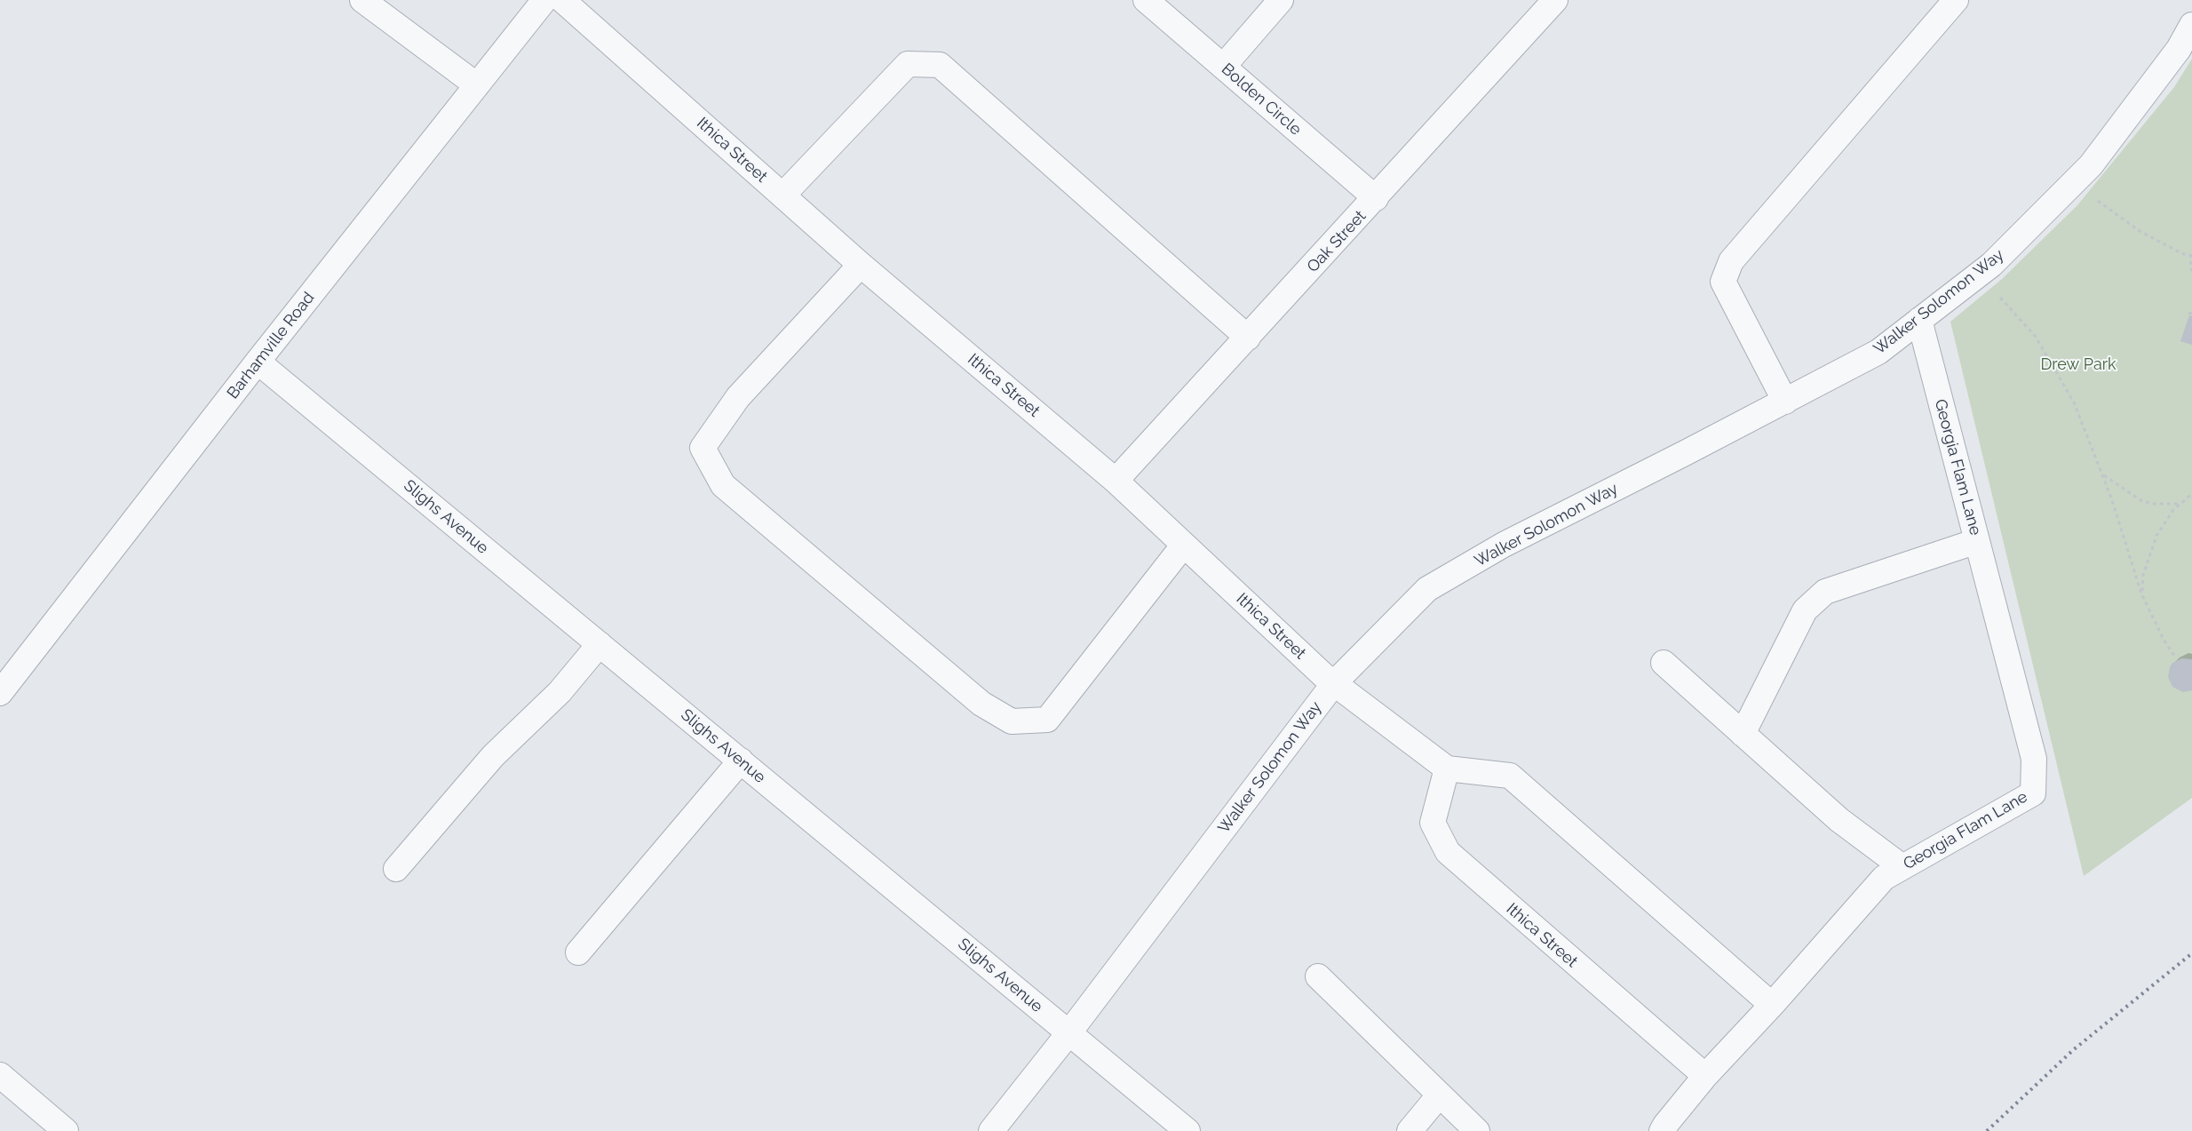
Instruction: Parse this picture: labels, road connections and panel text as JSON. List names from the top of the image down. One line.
{"streets":{"street":["Bolden Circle","Ithica Street","Oak Street","Walker Solomon Way","Barhamville Road","Georgia Flam Lane","Slighs Avenue"]},"crossings":[["Bolden Circle","Oak Street"],["Ithica Street","Oak Street"],["Ithica Street","Walker Solomon Way"],["Ithica Street","Georgia Flam Lane"],["Walker Solomon Way","Georgia Flam Lane"],["Walker Solomon Way","Slighs Avenue"],["Barhamville Road","Slighs Avenue"]],"parks":["Drew Park"]}
